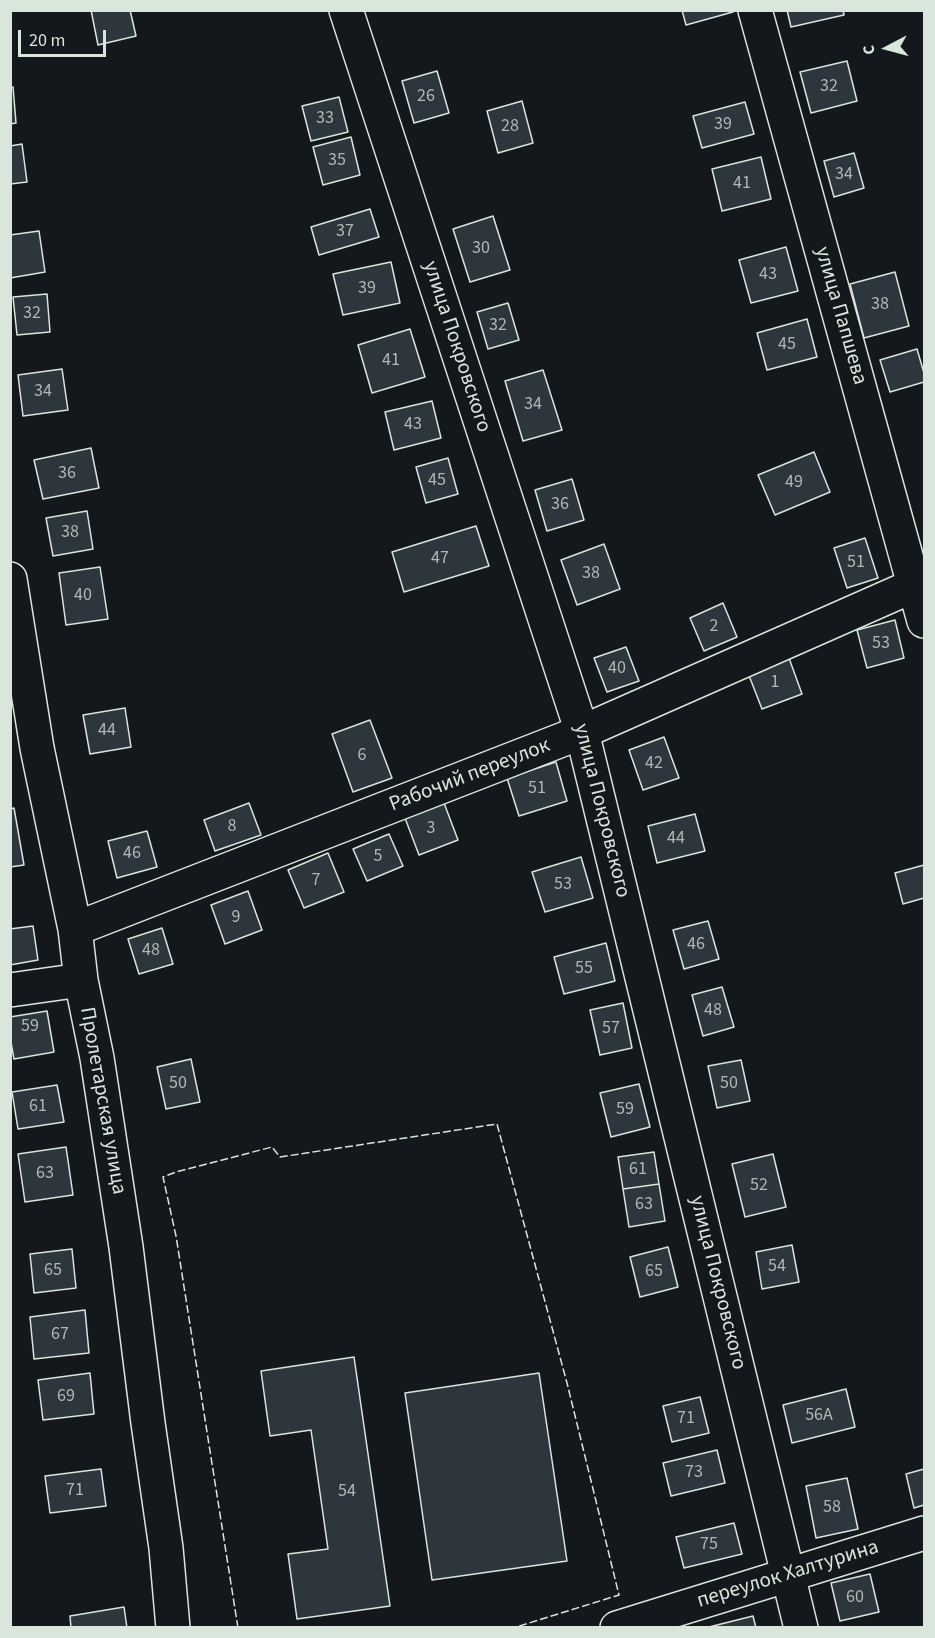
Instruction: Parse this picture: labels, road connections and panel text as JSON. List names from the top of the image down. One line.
{"streets":{"street":["улица Папшева","улица Покровского","Рабочий переулок","Пролетарская улица","переулок Халтурина"]},"crossings":[["улица Папшева","Рабочий переулок"],["улица Покровского","Рабочий переулок"],["улица Покровского","переулок Халтурина"],["Рабочий переулок","Пролетарская улица"]],"house_numbers":["32","26","33","39","28","35","34","41","37","30","43","39","38","32","32","45","41","34","34","43","36","45","49","36","38","47","51","38","40","2","53","40","1","44","6","42","51","8","3","44","46","5","7","53","9","46","48","55","48","59","57","50","50","61","59","61","63","52","63","54","65","65","67","69","56А","71","73","71","54","58","75","60"],"scale_bar":"20 m","north":"left"}
